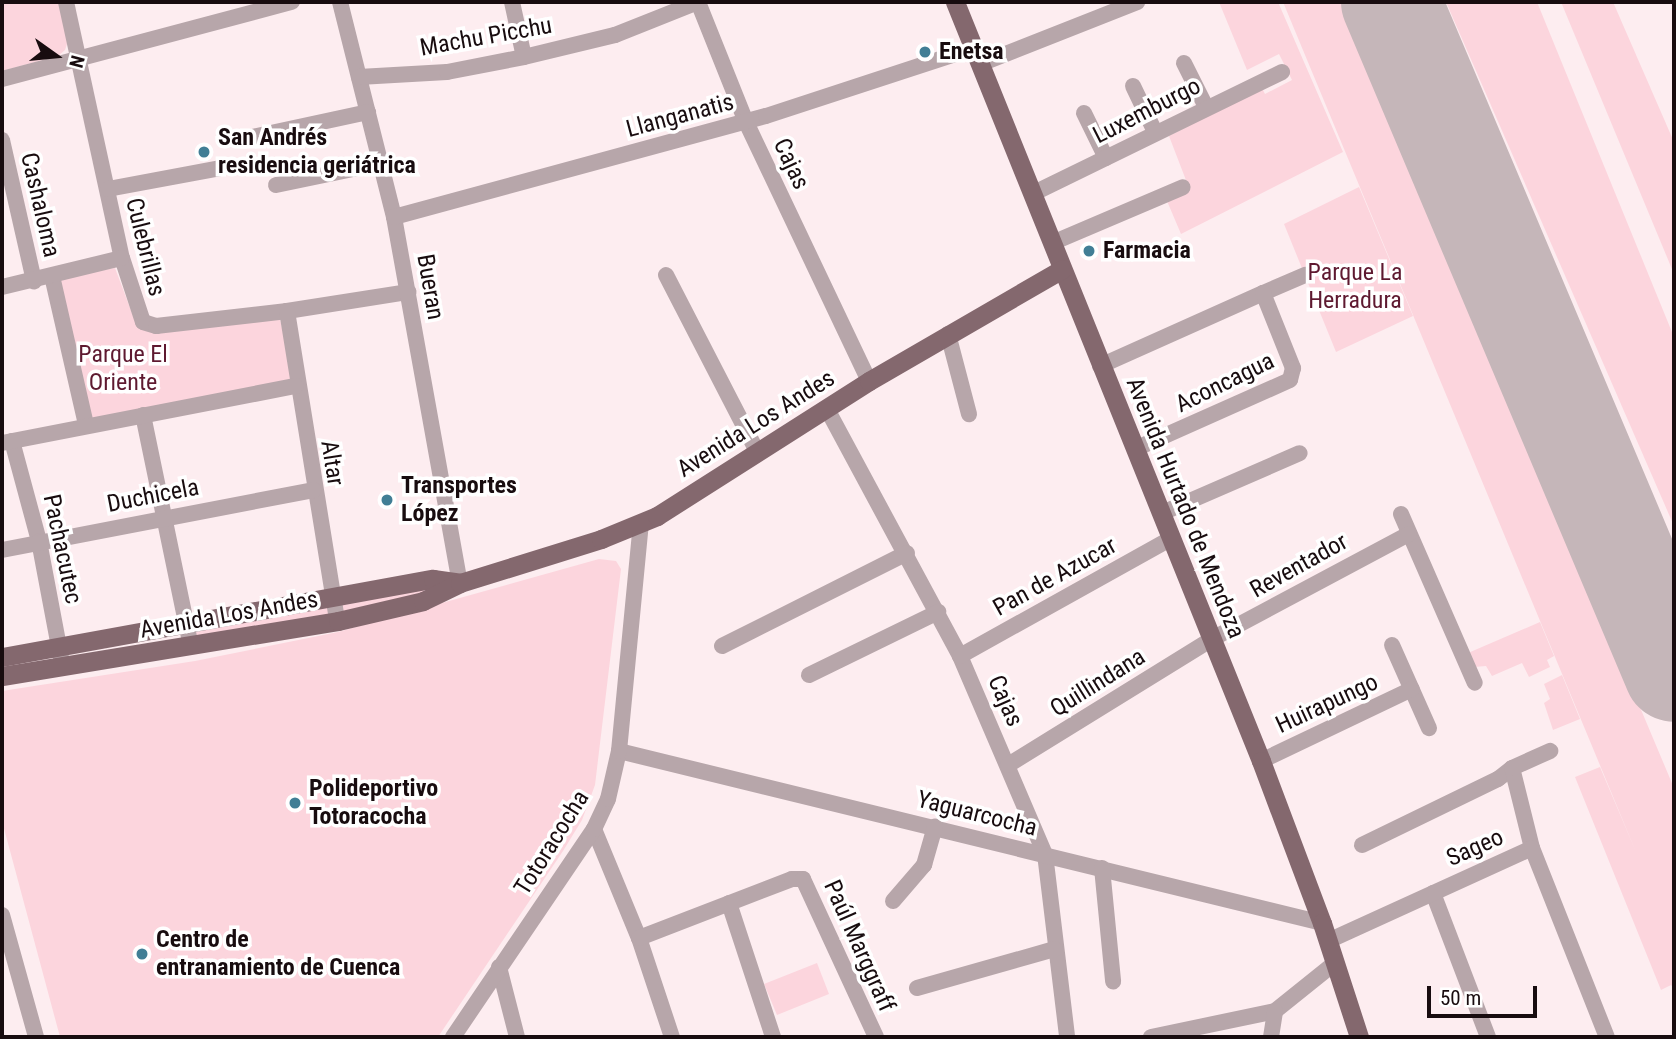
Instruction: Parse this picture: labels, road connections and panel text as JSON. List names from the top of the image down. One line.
{"streets":{"main road":["Avenida Los Andes","Avenida Hurtado de Mendoza"],"street":["Machu Picchu","Luxemburgo","Llanganatis","Cajas","Cashaloma","Culebrillas","Bueran","Aconcagua","Altar","Duchicela","Pachacutec","Reventador","Pan de Azucar","Quillindana","Huirapungo","Yaguarcocha","Totoracocha","Sageo","Paúl Marggraff"]},"crossings":[["Machu Picchu","Cajas"],["Machu Picchu","Bueran"],["Luxemburgo","Avenida Hurtado de Mendoza"],["Llanganatis","Cajas"],["Llanganatis","Bueran"],["Llanganatis","Avenida Hurtado de Mendoza"],["Cajas","Avenida Los Andes"],["Cajas","Pan de Azucar"],["Cajas","Quillindana"],["Cajas","Yaguarcocha"],["Culebrillas","Bueran"],["Culebrillas","Altar"],["Bueran","Avenida Los Andes"],["Aconcagua","Avenida Hurtado de Mendoza"],["Avenida Los Andes","Altar"],["Avenida Los Andes","Avenida Hurtado de Mendoza"],["Avenida Los Andes","Pachacutec"],["Avenida Los Andes","Totoracocha"],["Altar","Duchicela"],["Duchicela","Pachacutec"],["Avenida Hurtado de Mendoza","Reventador"],["Avenida Hurtado de Mendoza","Pan de Azucar"],["Avenida Hurtado de Mendoza","Quillindana"],["Avenida Hurtado de Mendoza","Huirapungo"],["Avenida Hurtado de Mendoza","Yaguarcocha"],["Avenida Hurtado de Mendoza","Sageo"],["Reventador","Quillindana"],["Yaguarcocha","Totoracocha"],["Yaguarcocha","Sageo"]],"parks":["Parque La Herradura","Parque El Oriente"],"places":["Enetsa","San Andrés residencia geriátrica","Farmacia","Transportes López","Polideportivo Totoracocha","Centro de entranamiento de Cuenca"],"scale_bar":"50 m","north":"right"}
